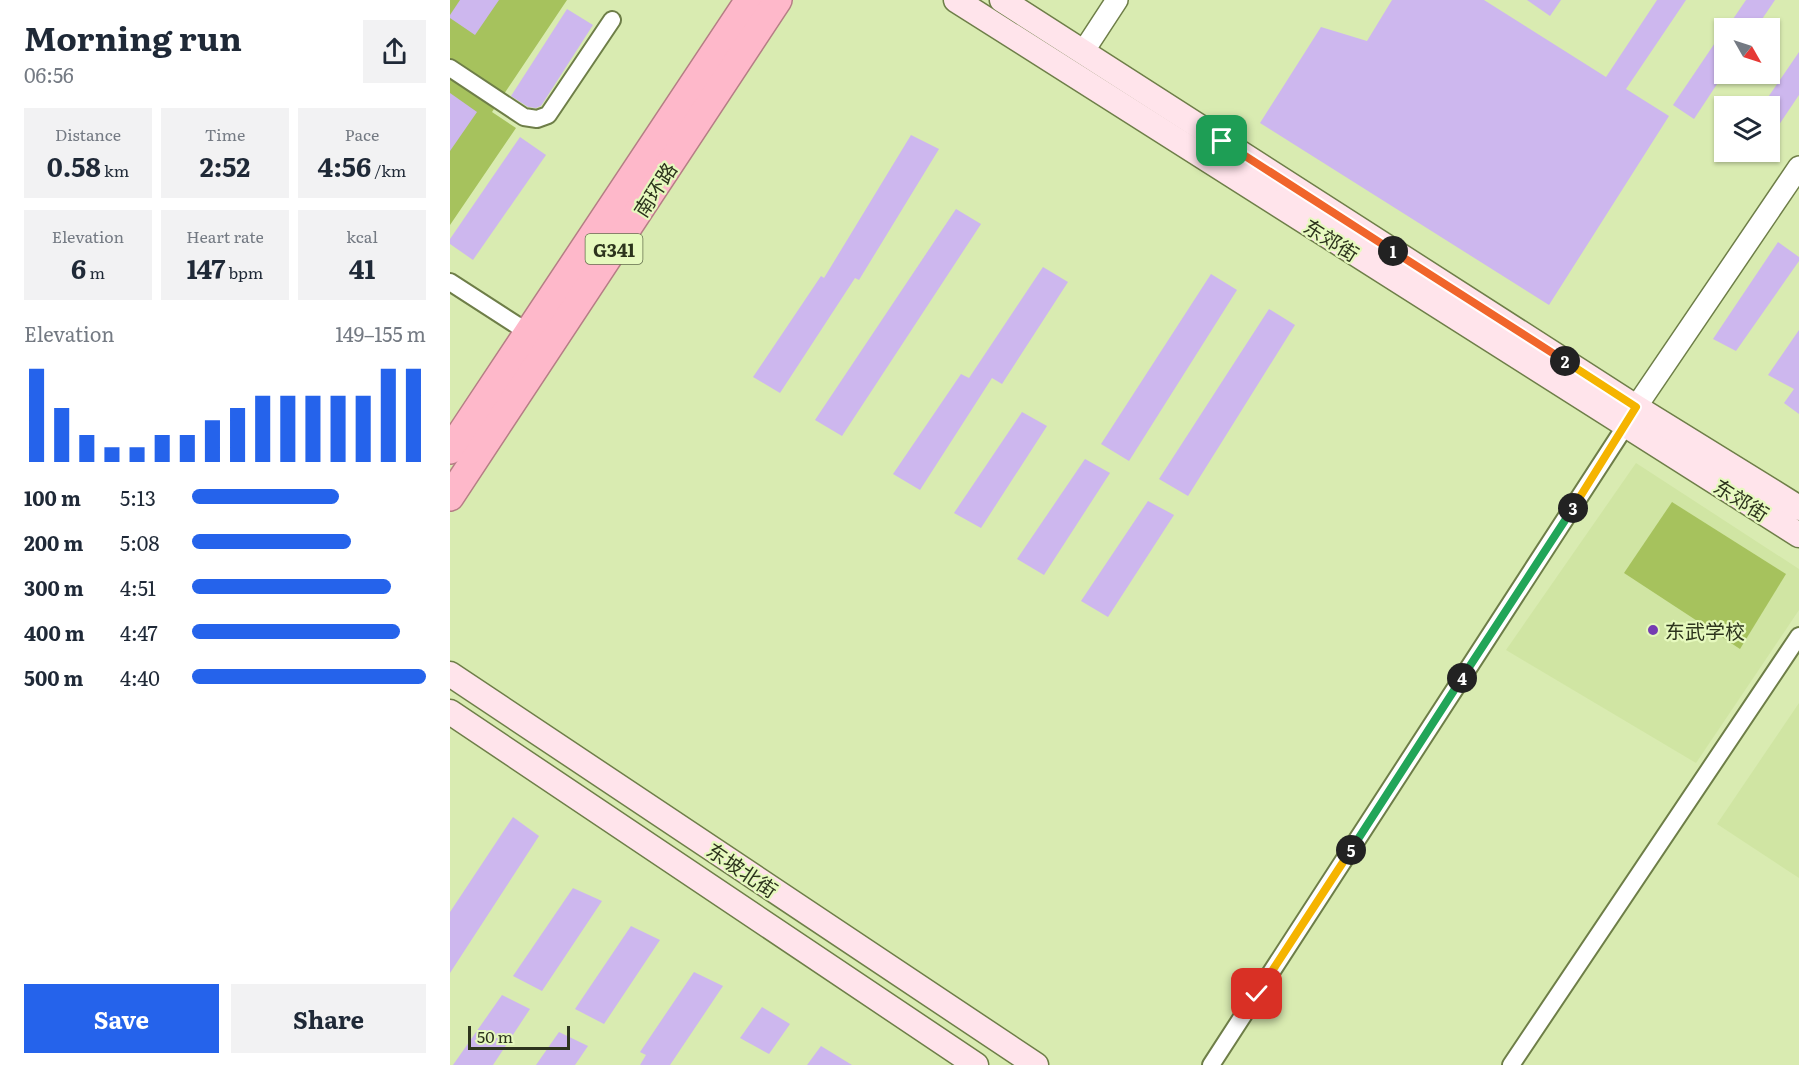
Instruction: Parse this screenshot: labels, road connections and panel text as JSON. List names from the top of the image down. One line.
{"streets":{"highway":["南环路","G341"],"main road":["东郊街","东坡北街"]},"places":["东武学校"],"scale_bar":"50 m","north":"bottom right","page":{"heading":["Morning run","06:56"],"stats":[["Distance","0.58 km"],["Time","2:52"],["Pace","4:56 /km"],["Elevation","6 m"],["Heart rate","147 bpm"],["kcal","41"]],"pins":["1","2","3","4","5"],"chart":["Elevation","149–155 m"],"list":[{"name":"100 m","note":"5:13"},{"name":"200 m","note":"5:08"},{"name":"300 m","note":"4:51"},{"name":"400 m","note":"4:47"},{"name":"500 m","note":"4:40"}],"buttons":["Save","Share"],"scale":"50 m"}}
